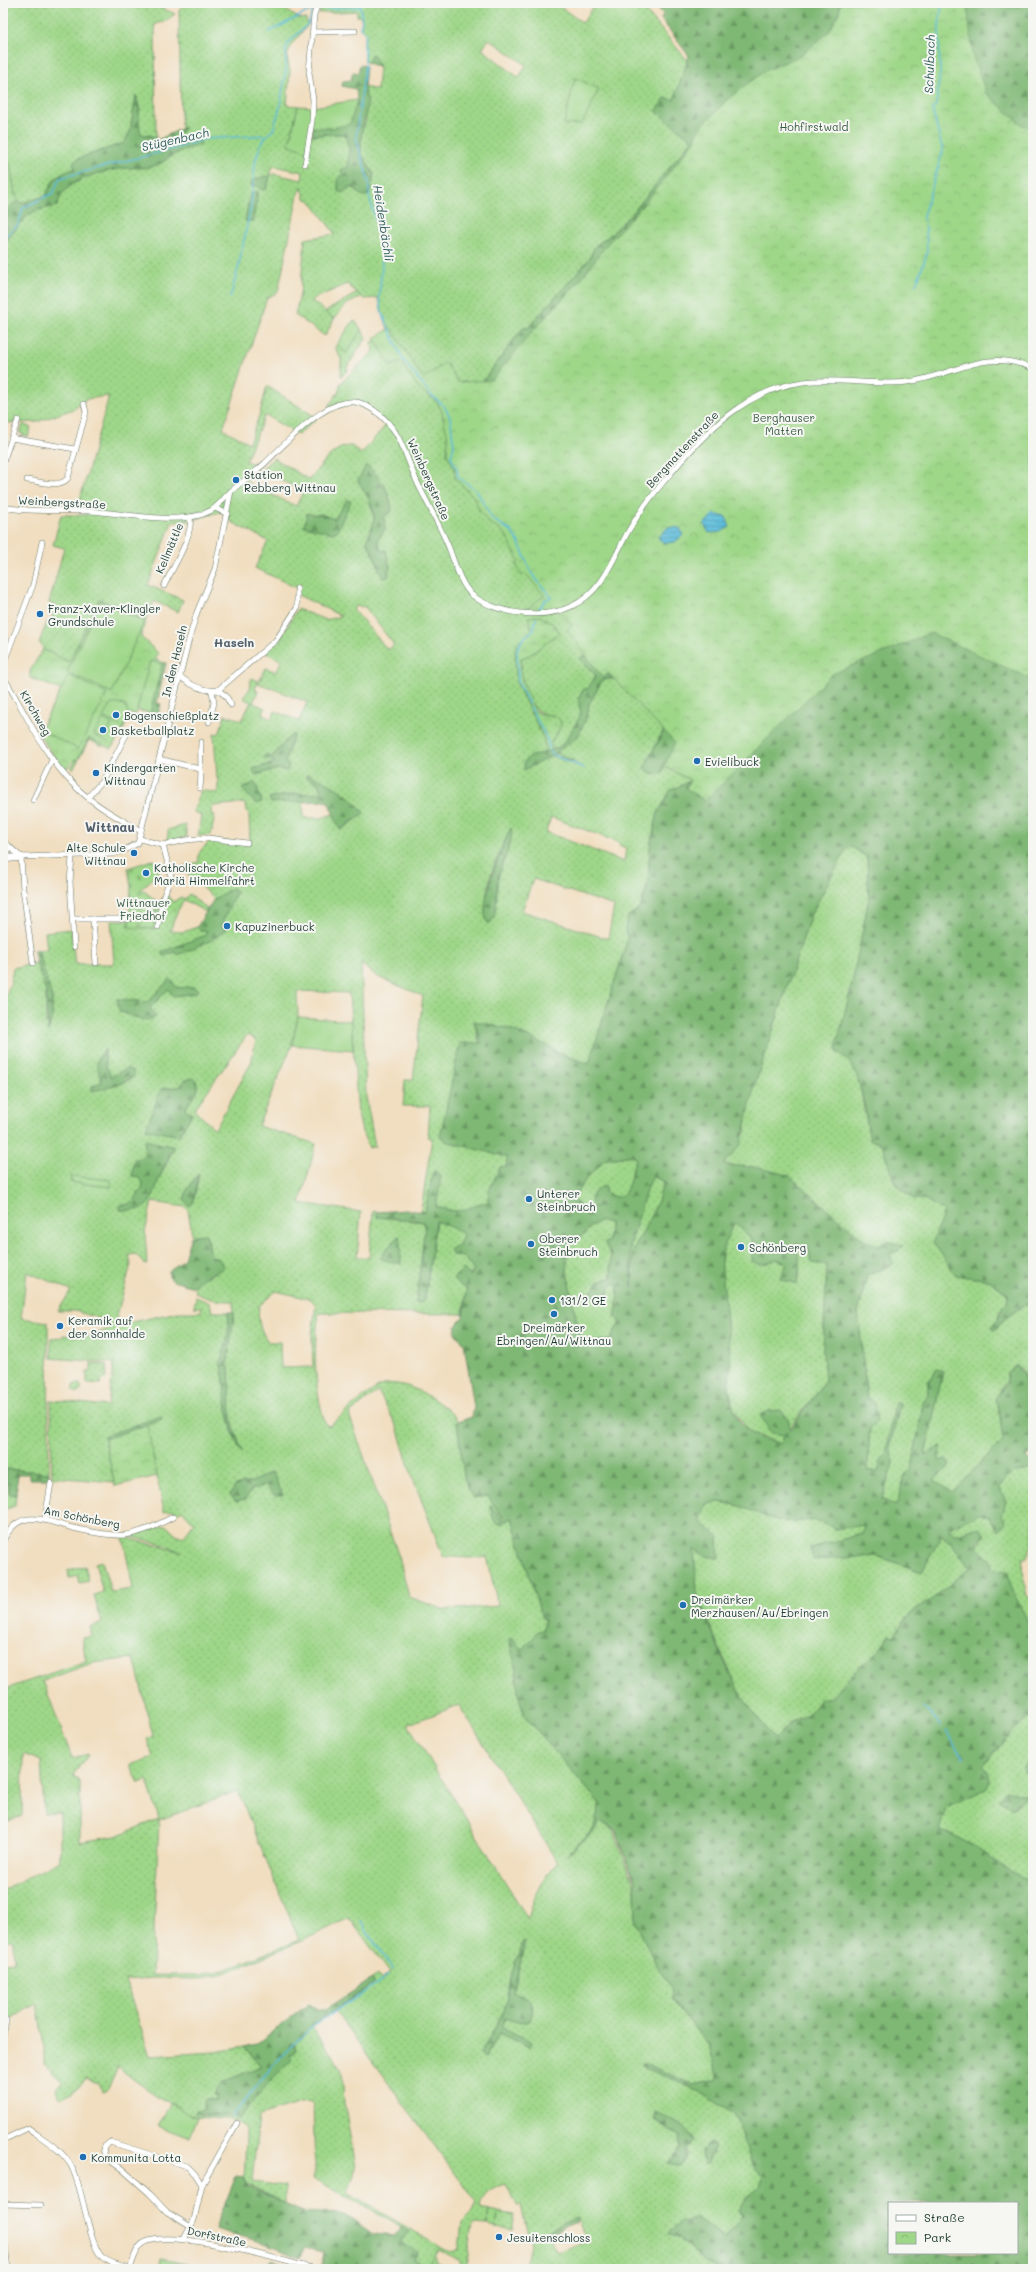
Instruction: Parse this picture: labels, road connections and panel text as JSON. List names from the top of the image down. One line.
{"streets":{"street":["Bergmattenstraße","Weinbergstraße","Kellmättle","In den Haseln","Kirchweg","Am Schönberg","Dorfstraße"]},"crossings":[["Bergmattenstraße","Weinbergstraße"],["Weinbergstraße","Kellmättle"],["Weinbergstraße","In den Haseln"],["In den Haseln","Kirchweg"]],"districts":["Haseln","Wittnau"],"water":["Schulbach","Stügenbach","Heidenbächli"],"parks":["Hohfirstwald","Berghauser Matten","Wittnauer Friedhof"],"places":["Station Rebberg Wittnau","Franz-Xaver-Klingler Grundschule","Bogenschießplatz","Basketballplatz","Evielibuck","Kindergarten Wittnau","Alte Schule Wittnau","Katholische Kirche Mariä Himmelfahrt","Kapuzinerbuck","Unterer Steinbruch","Oberer Steinbruch","Schönberg","131/2 GE","Dreimärker Ebringen/Au/Wittnau","Keramik auf der Sonnhalde","Dreimärker Merzhausen/Au/Ebringen","Kommunita Lotta","Jesuitenschloss"],"legend":["Straße","Park"]}
